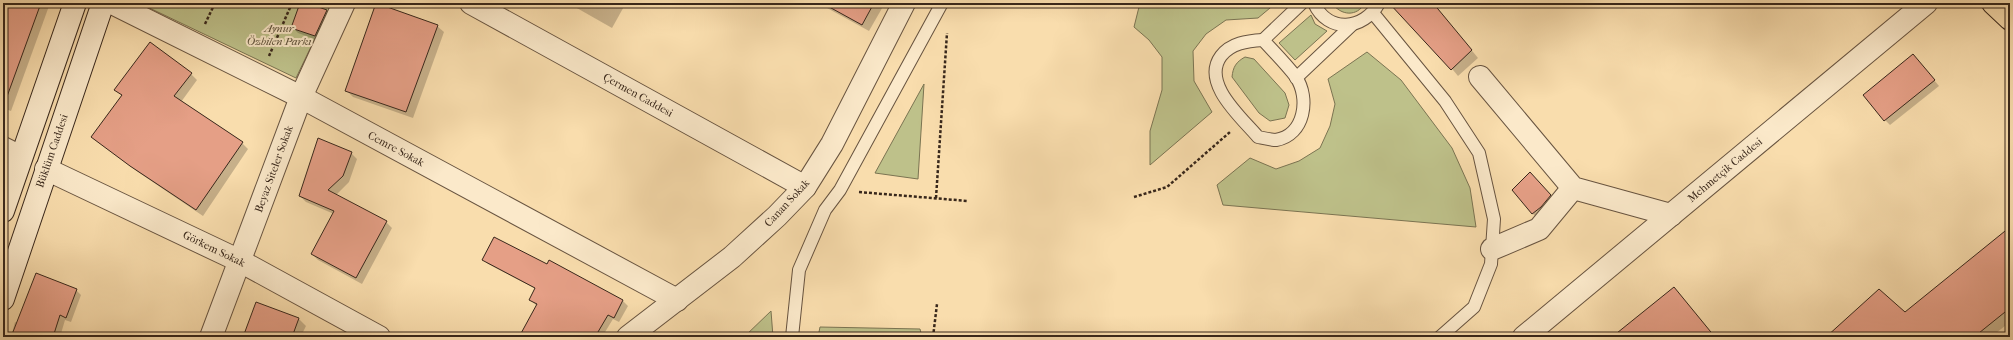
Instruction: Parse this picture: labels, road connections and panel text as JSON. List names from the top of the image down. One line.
{"streets":{"street":["Çermen Caddesi","Cemre Sokak","Büklüm Caddesi","Beyaz Siteler Sokak","Mehmetçik Caddesi","Canan Sokak","Görkem Sokak"]},"crossings":[["Çermen Caddesi","Canan Sokak"],["Cemre Sokak","Beyaz Siteler Sokak"],["Cemre Sokak","Canan Sokak"],["Büklüm Caddesi","Görkem Sokak"],["Beyaz Siteler Sokak","Görkem Sokak"]],"parks":["Aynur Özbilen Parkı"]}
